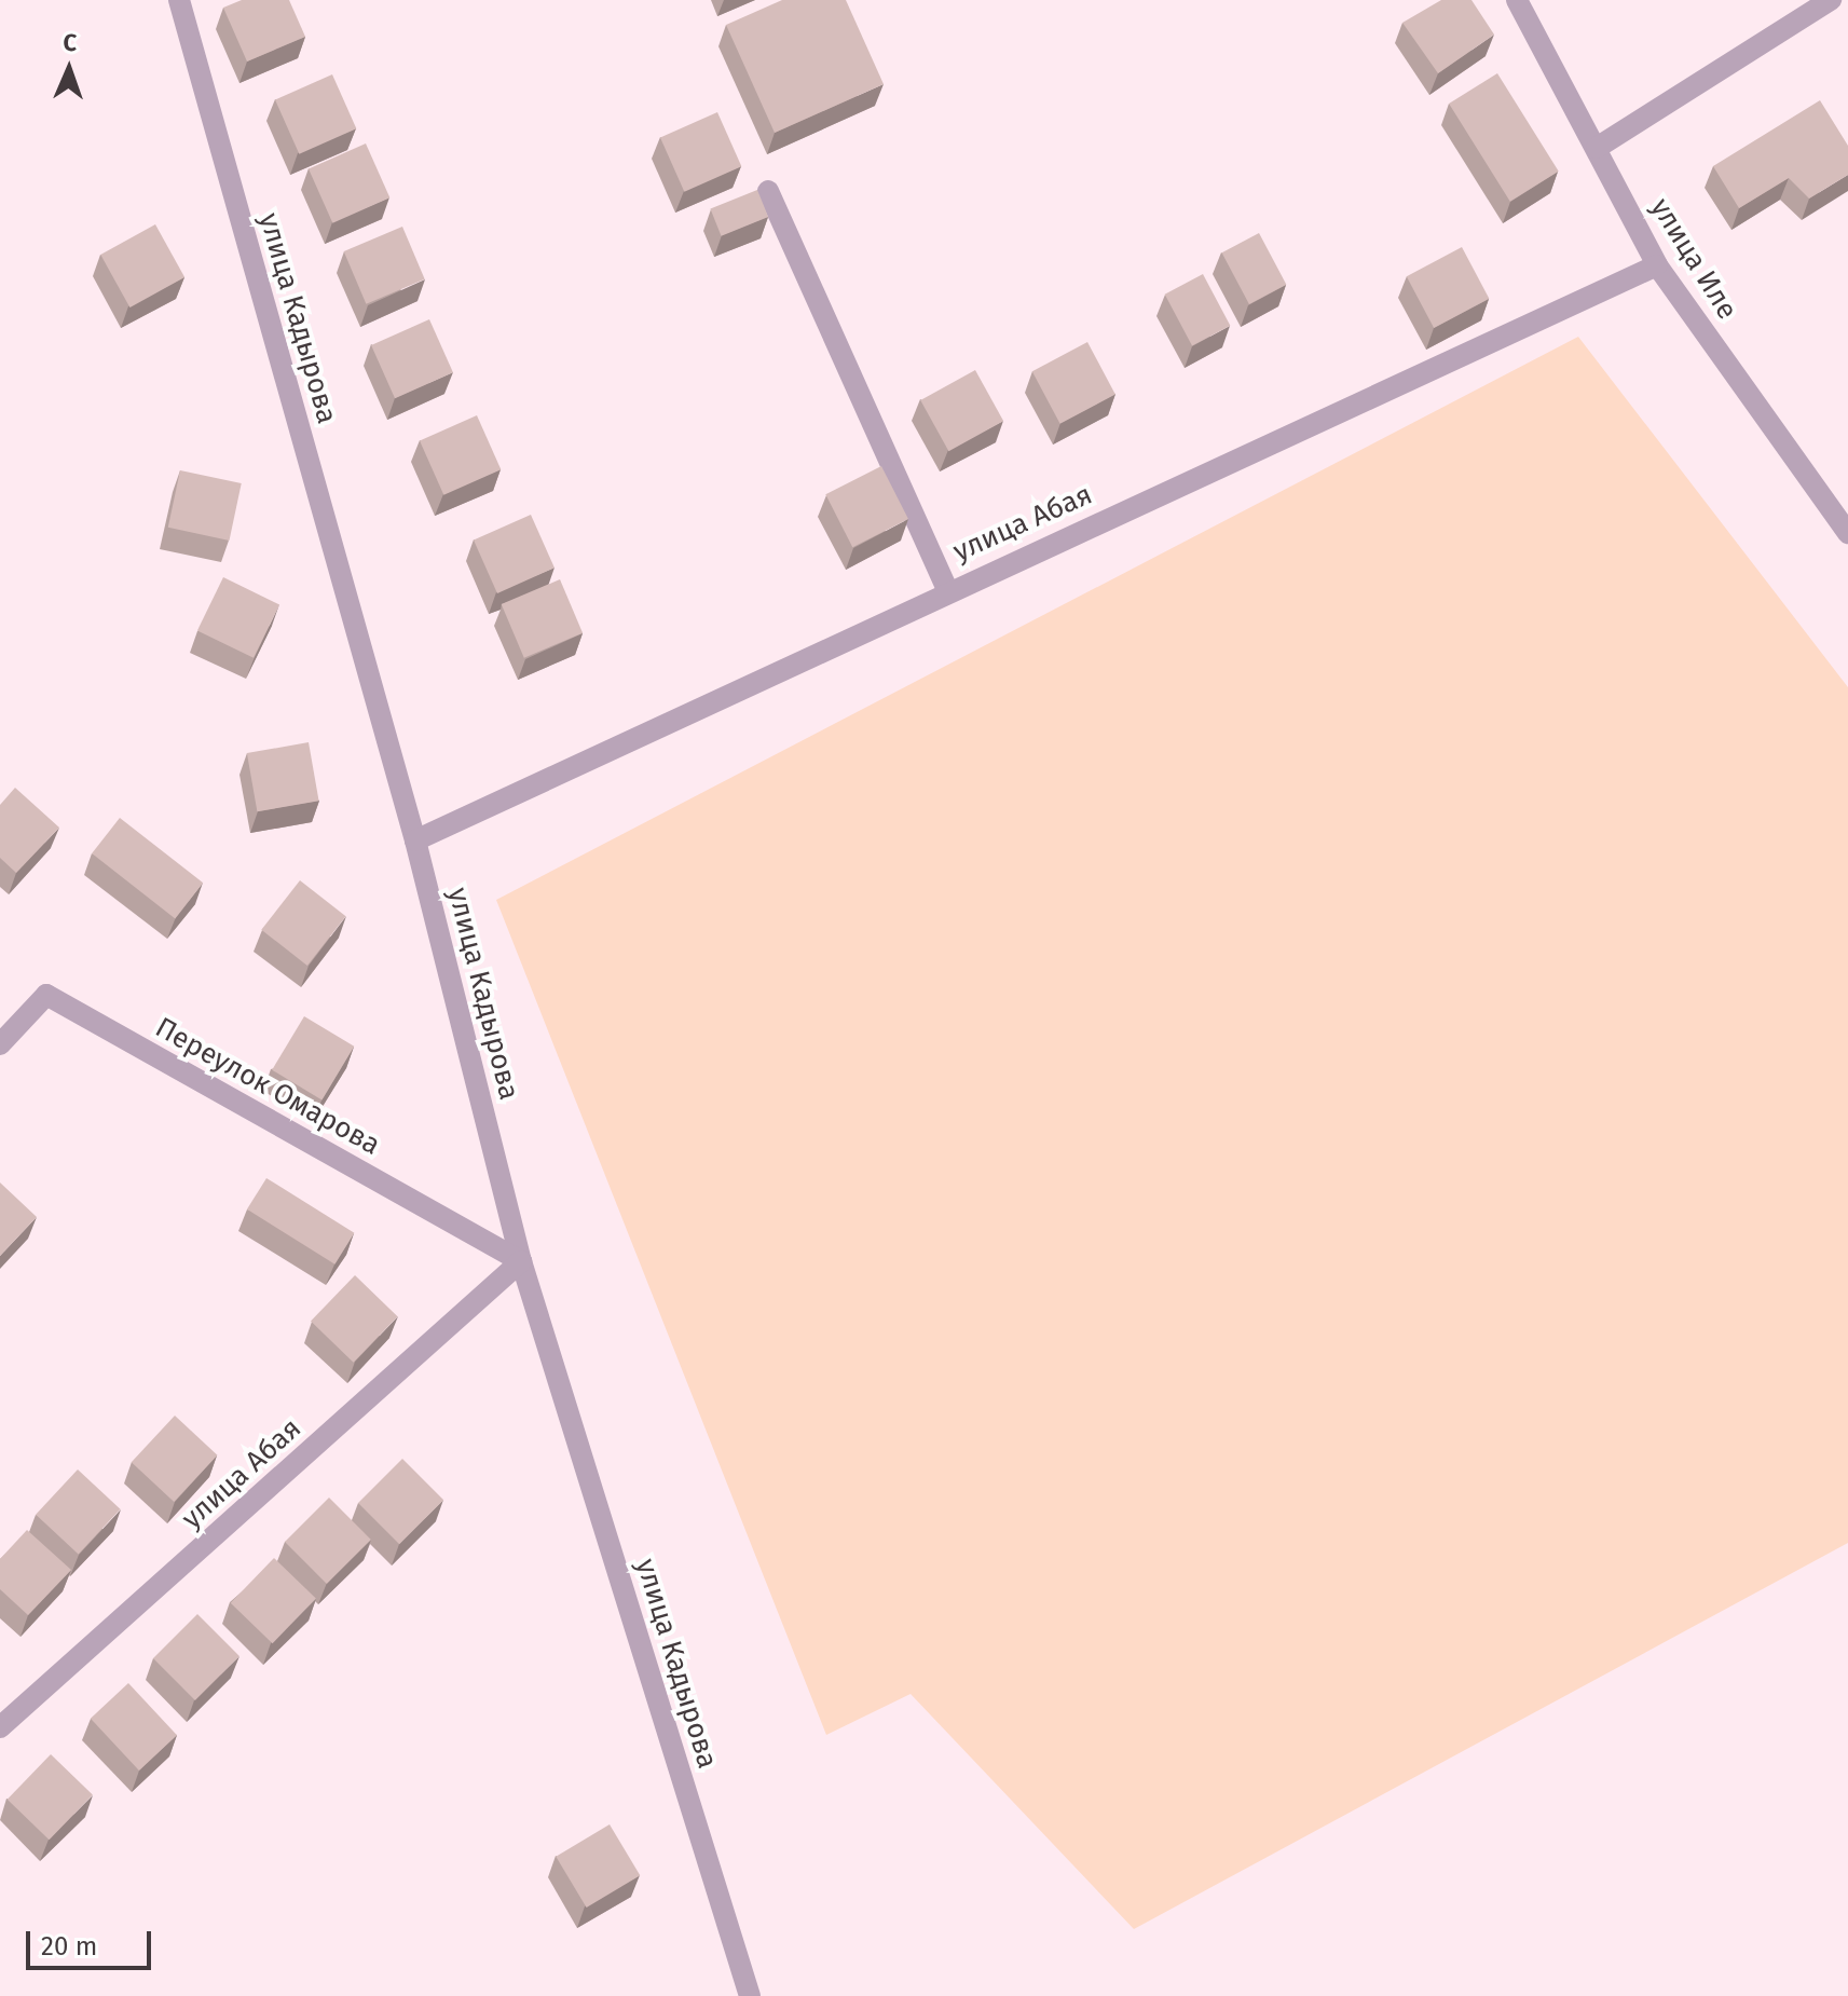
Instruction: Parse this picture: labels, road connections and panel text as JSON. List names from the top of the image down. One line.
{"streets":{"street":["улица Иле","улица Кадырова","улица Абая","Переулок Омарова"]},"crossings":[["улица Иле","улица Абая"],["улица Кадырова","улица Абая"],["улица Кадырова","Переулок Омарова"],["улица Абая","Переулок Омарова"]],"scale_bar":"20 m","north":"top"}
